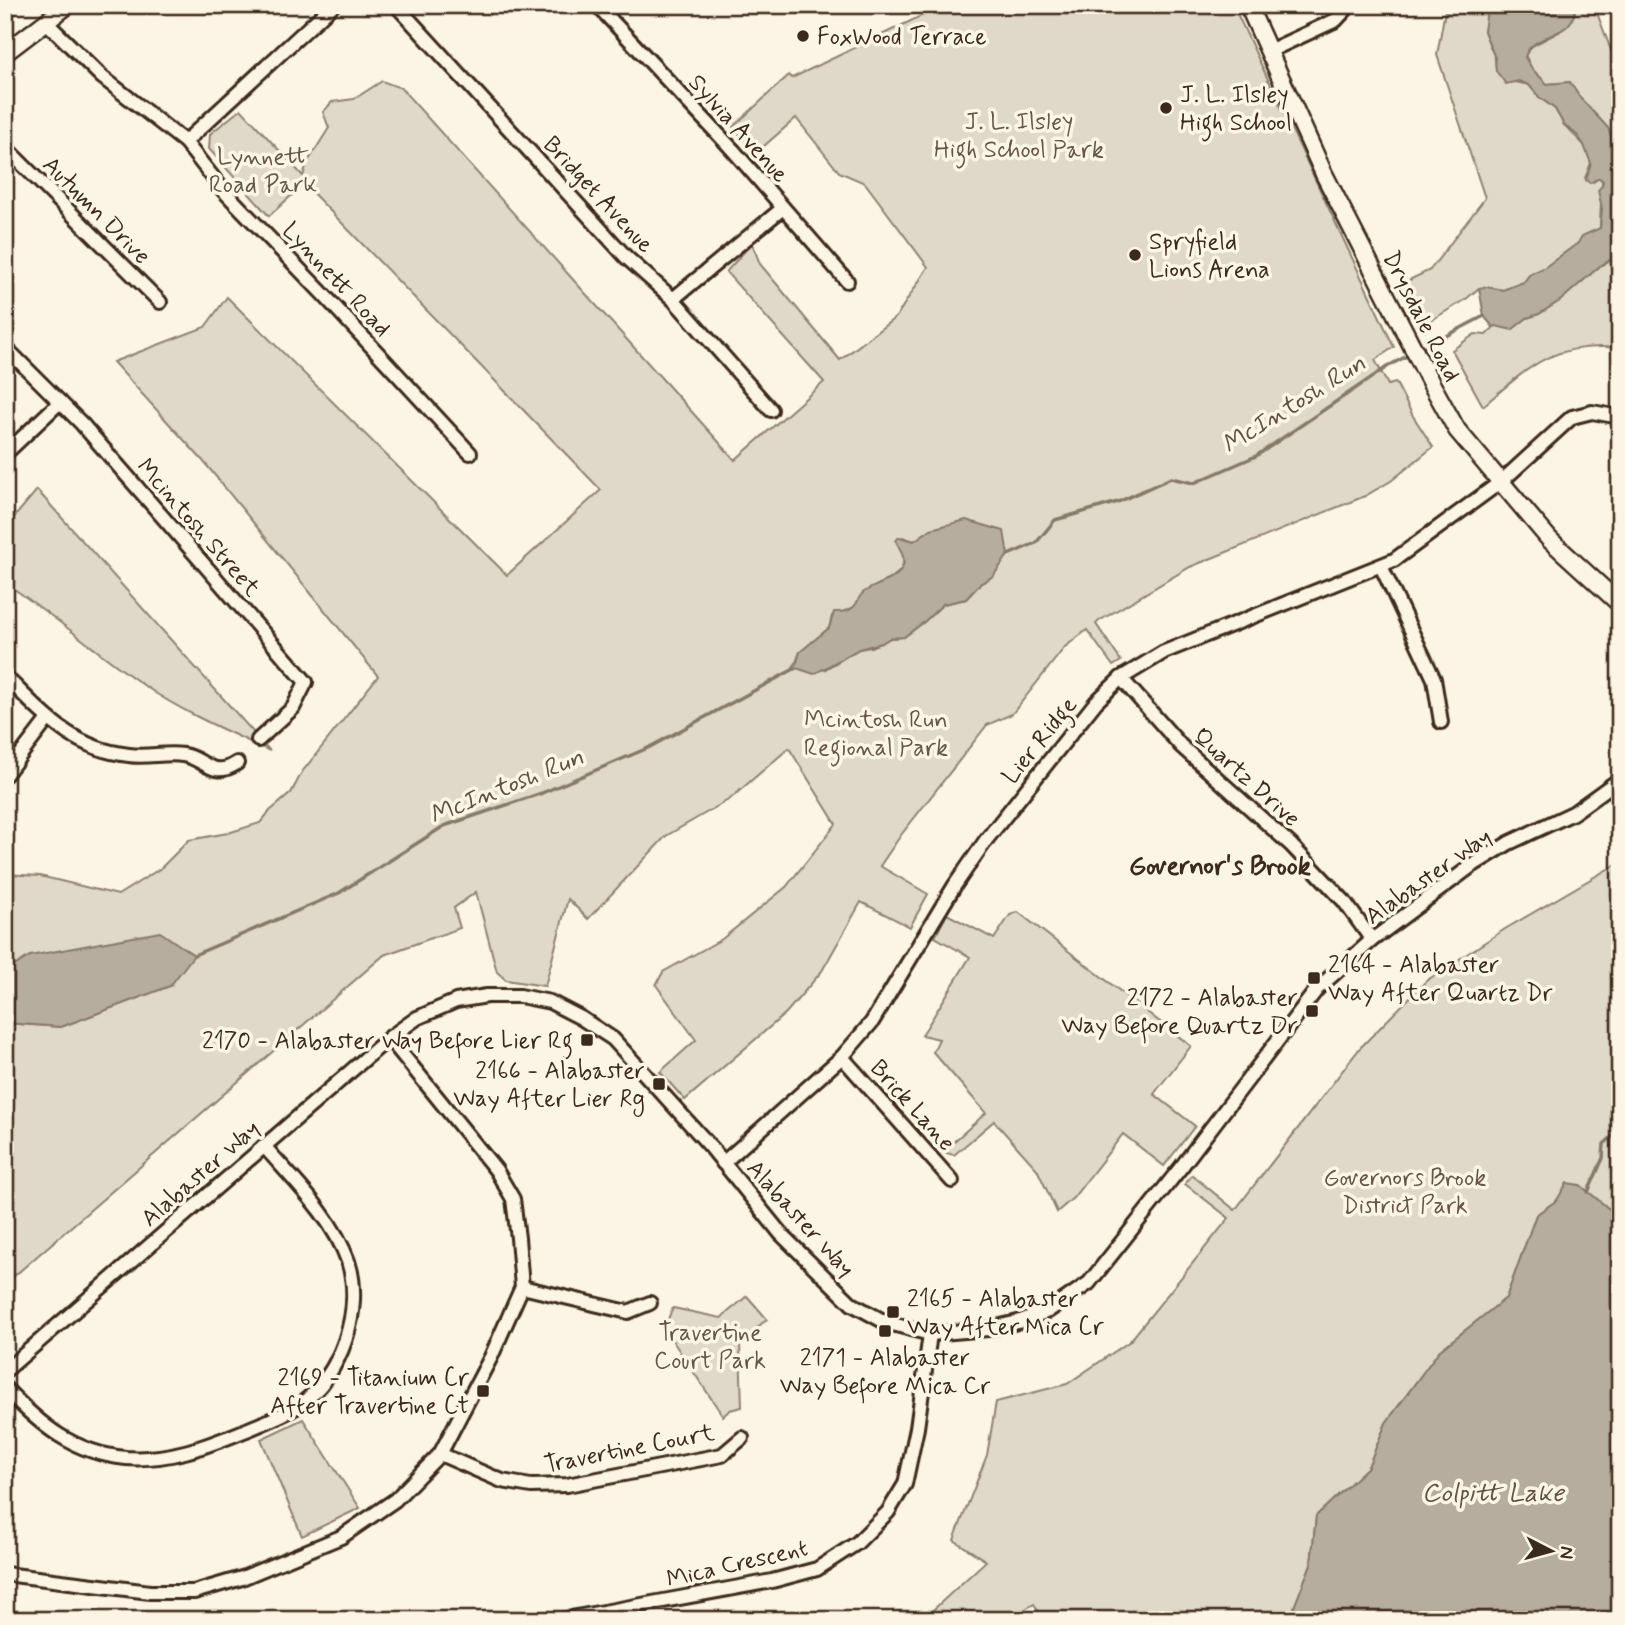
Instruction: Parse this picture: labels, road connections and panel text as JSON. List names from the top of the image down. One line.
{"streets":{"street":["Sylvia Avenue","Bridget Avenue","Autumn Drive","Lynnett Road","Drysdale Road","Mcintosh Street","Lier Ridge","Quartz Drive","Alabaster Way","Brick Lane","Travertine Court","Mica Crescent"]},"crossings":[["Drysdale Road","Lier Ridge"],["Lier Ridge","Quartz Drive"],["Lier Ridge","Alabaster Way"],["Lier Ridge","Brick Lane"],["Quartz Drive","Alabaster Way"],["Alabaster Way","Mica Crescent"]],"districts":["Governor's Brook"],"water":["McIntosh Run","Colpitt Lake"],"parks":["J. L. Ilsley High School Park","Lynnett Road Park","Mcintosh Run Regional Park","Governors Brook District Park","Travertine Court Park"],"places":{"other":["FoxWood Terrace","J. L. Ilsley High School","Spryfield Lions Arena"],"transit":["2164 - Alabaster Way After Quartz Dr","2172 - Alabaster Way Before Quartz Dr","2170 - Alabaster Way Before Lier Rg","2166 - Alabaster Way After Lier Rg","2165 - Alabaster Way After Mica Cr","2171 - Alabaster Way Before Mica Cr","2169 - Titanium Cr After Travertine Ct"]},"north":"right"}
